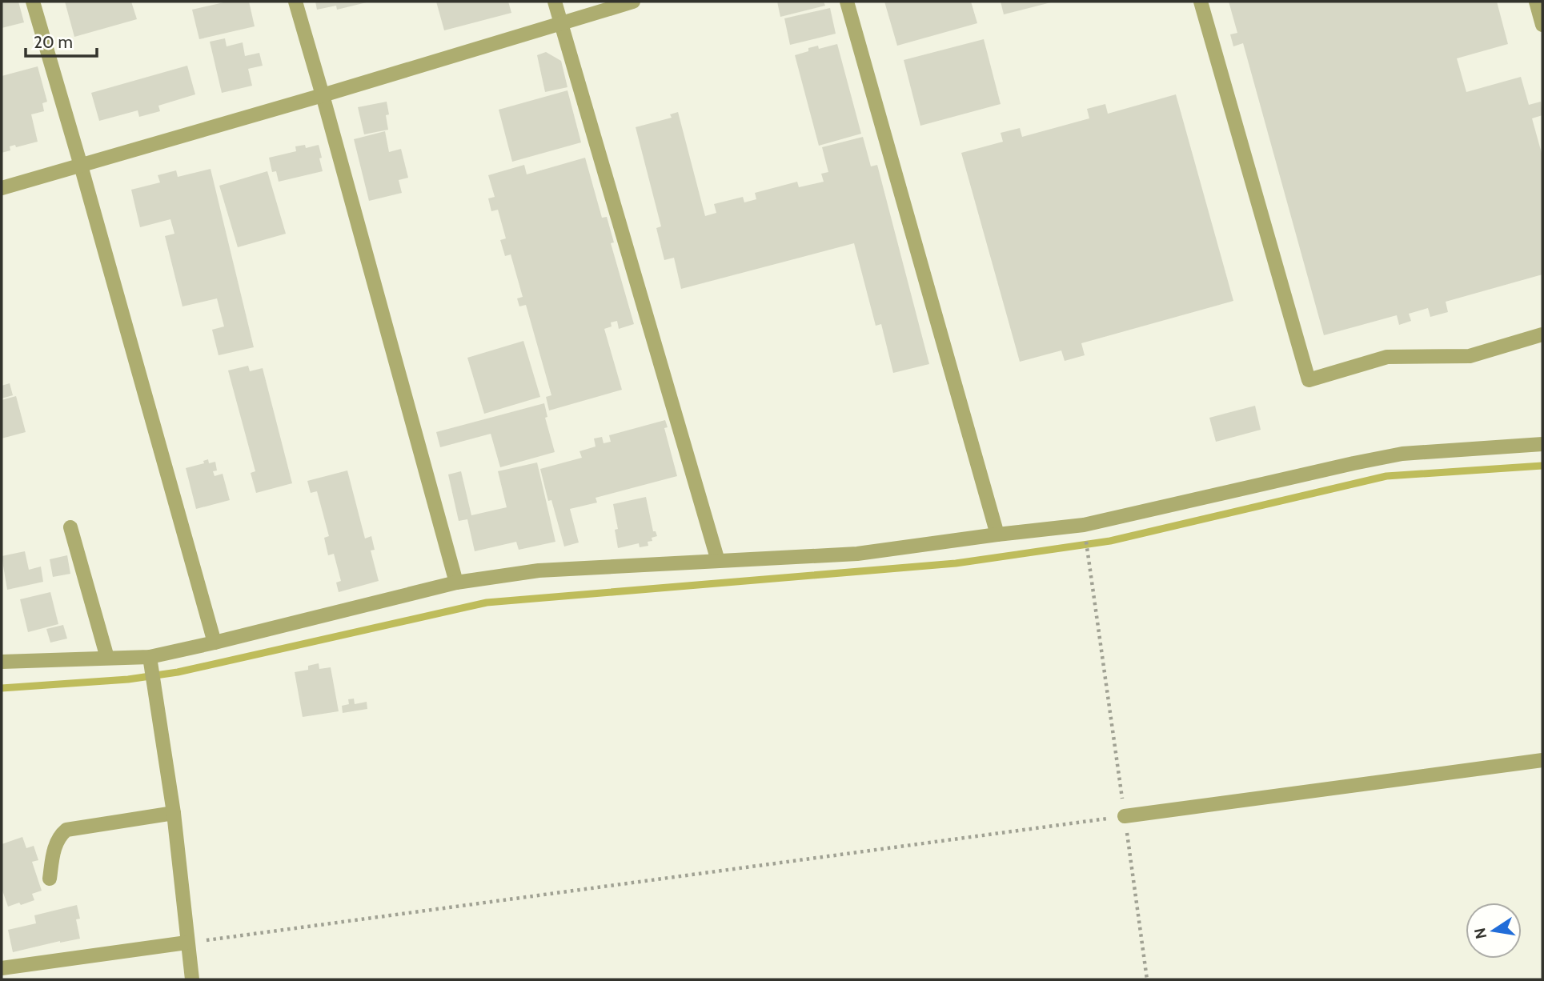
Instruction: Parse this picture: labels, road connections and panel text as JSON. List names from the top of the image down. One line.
{"scale_bar":"20 m","north":"left"}
